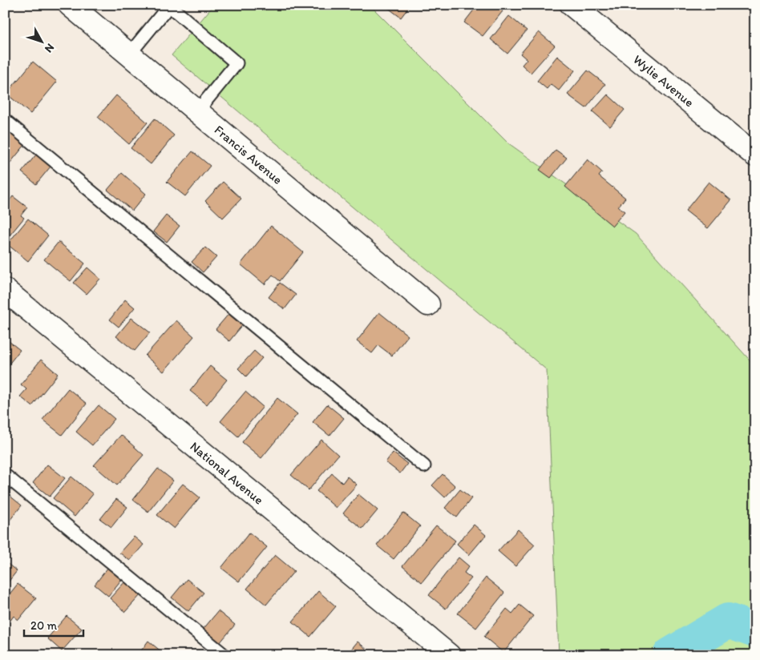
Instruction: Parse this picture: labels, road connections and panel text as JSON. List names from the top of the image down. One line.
{"streets":{"street":["Wylie Avenue","Francis Avenue","National Avenue"]},"scale_bar":"20 m","north":"bottom right"}
